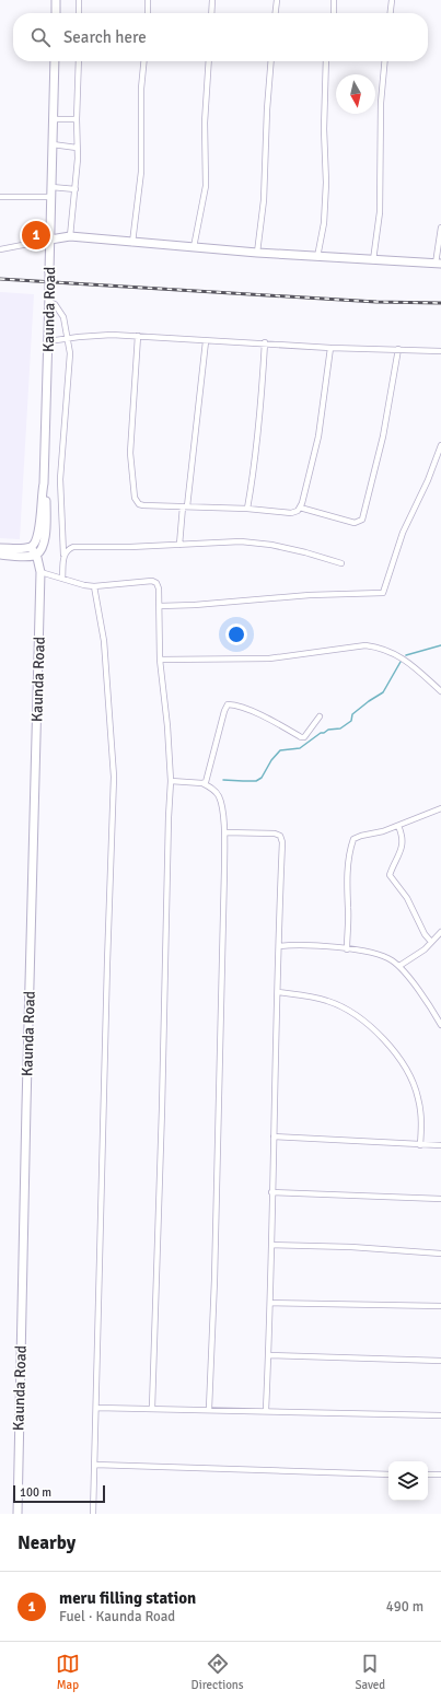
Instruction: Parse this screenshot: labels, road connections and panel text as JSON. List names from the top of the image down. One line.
{"streets":{"street":["Kaunda Road"]},"scale_bar":"100 m","north":"bottom","page":{"search":"Search here","pins":"1","scale":"100 m","heading":"Nearby","list":[{"mark":"1","name":"meru filling station","note":"Fuel · Kaunda Road","value":"490 m"}],"nav":["Map","Directions","Saved"]}}
